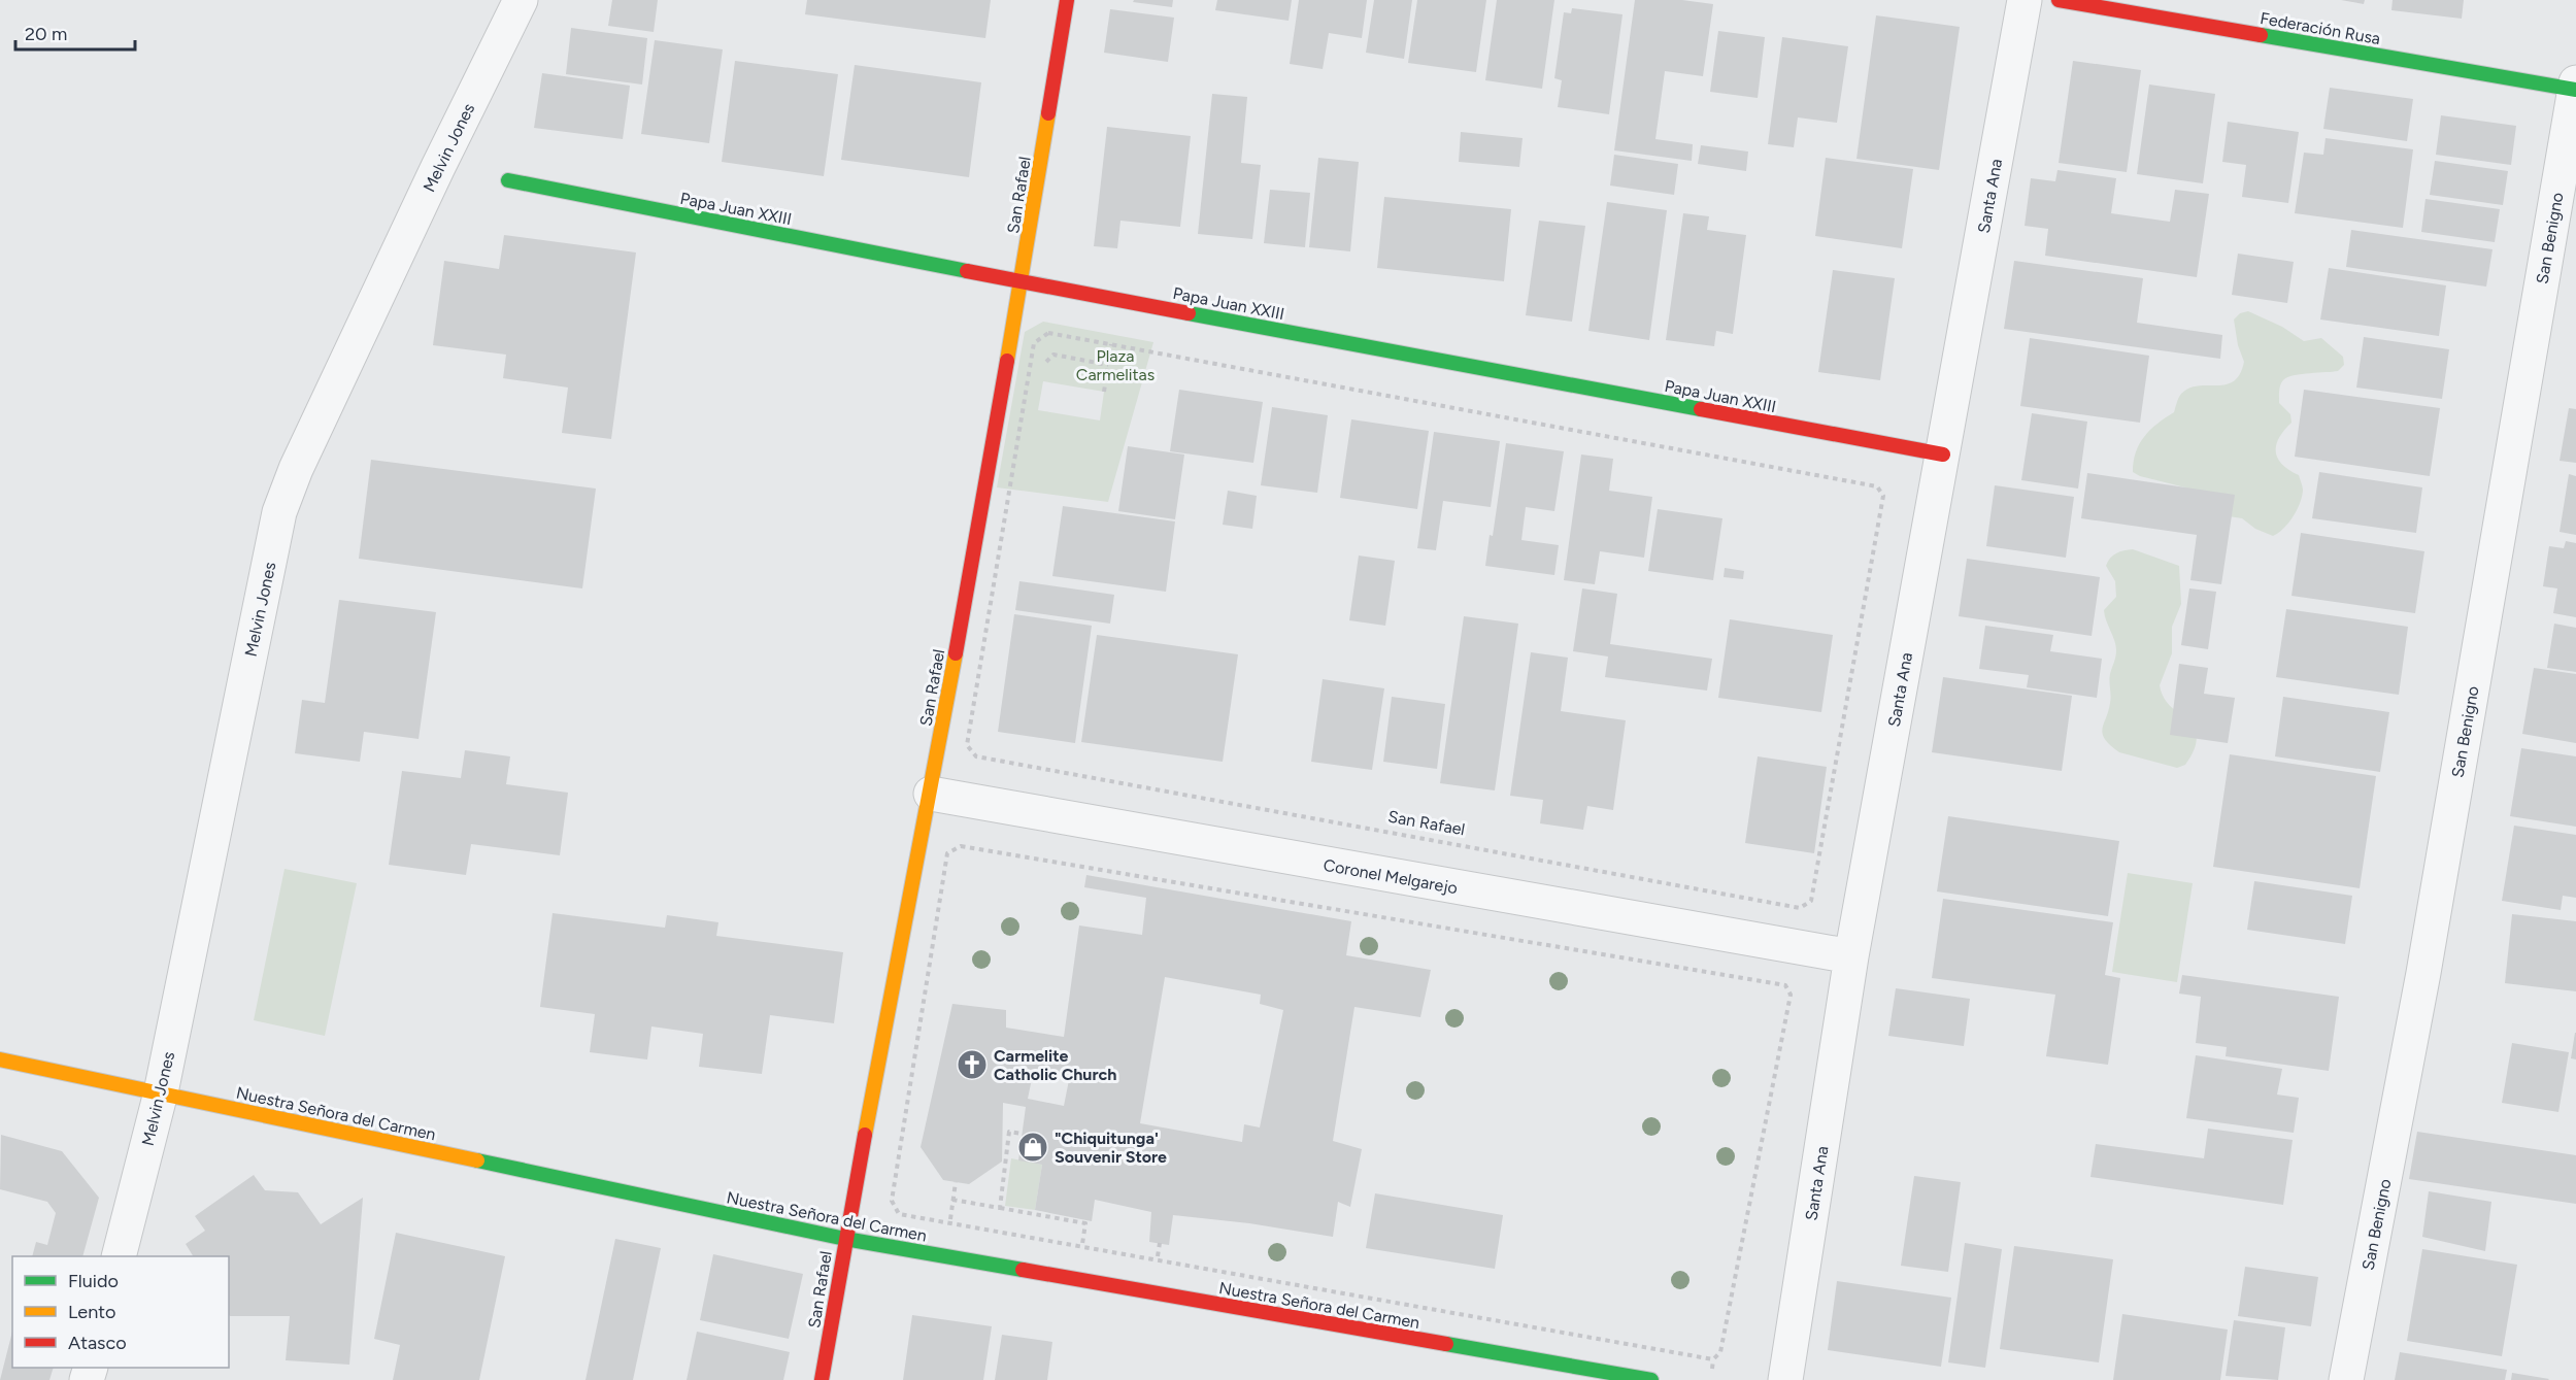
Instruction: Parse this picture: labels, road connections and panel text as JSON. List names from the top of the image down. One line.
{"streets":{"street":["Federación Rusa","Melvin Jones","San Rafael","Santa Ana","Papa Juan XXIII","San Benigno","Coronel Melgarejo","Nuestra Señora del Carmen"]},"crossings":[["Federación Rusa","San Benigno"],["Melvin Jones","Nuestra Señora del Carmen"],["San Rafael","Papa Juan XXIII"],["San Rafael","Coronel Melgarejo"],["San Rafael","Nuestra Señora del Carmen"],["Santa Ana","Papa Juan XXIII"],["Santa Ana","Coronel Melgarejo"]],"parks":["Plaza Carmelitas"],"places":{"church":["Carmelite Catholic Church"],"shop":["\"Chiquitunga' Souvenir Store"]},"legend":["Fluido","Lento","Atasco"],"scale_bar":"20 m"}
